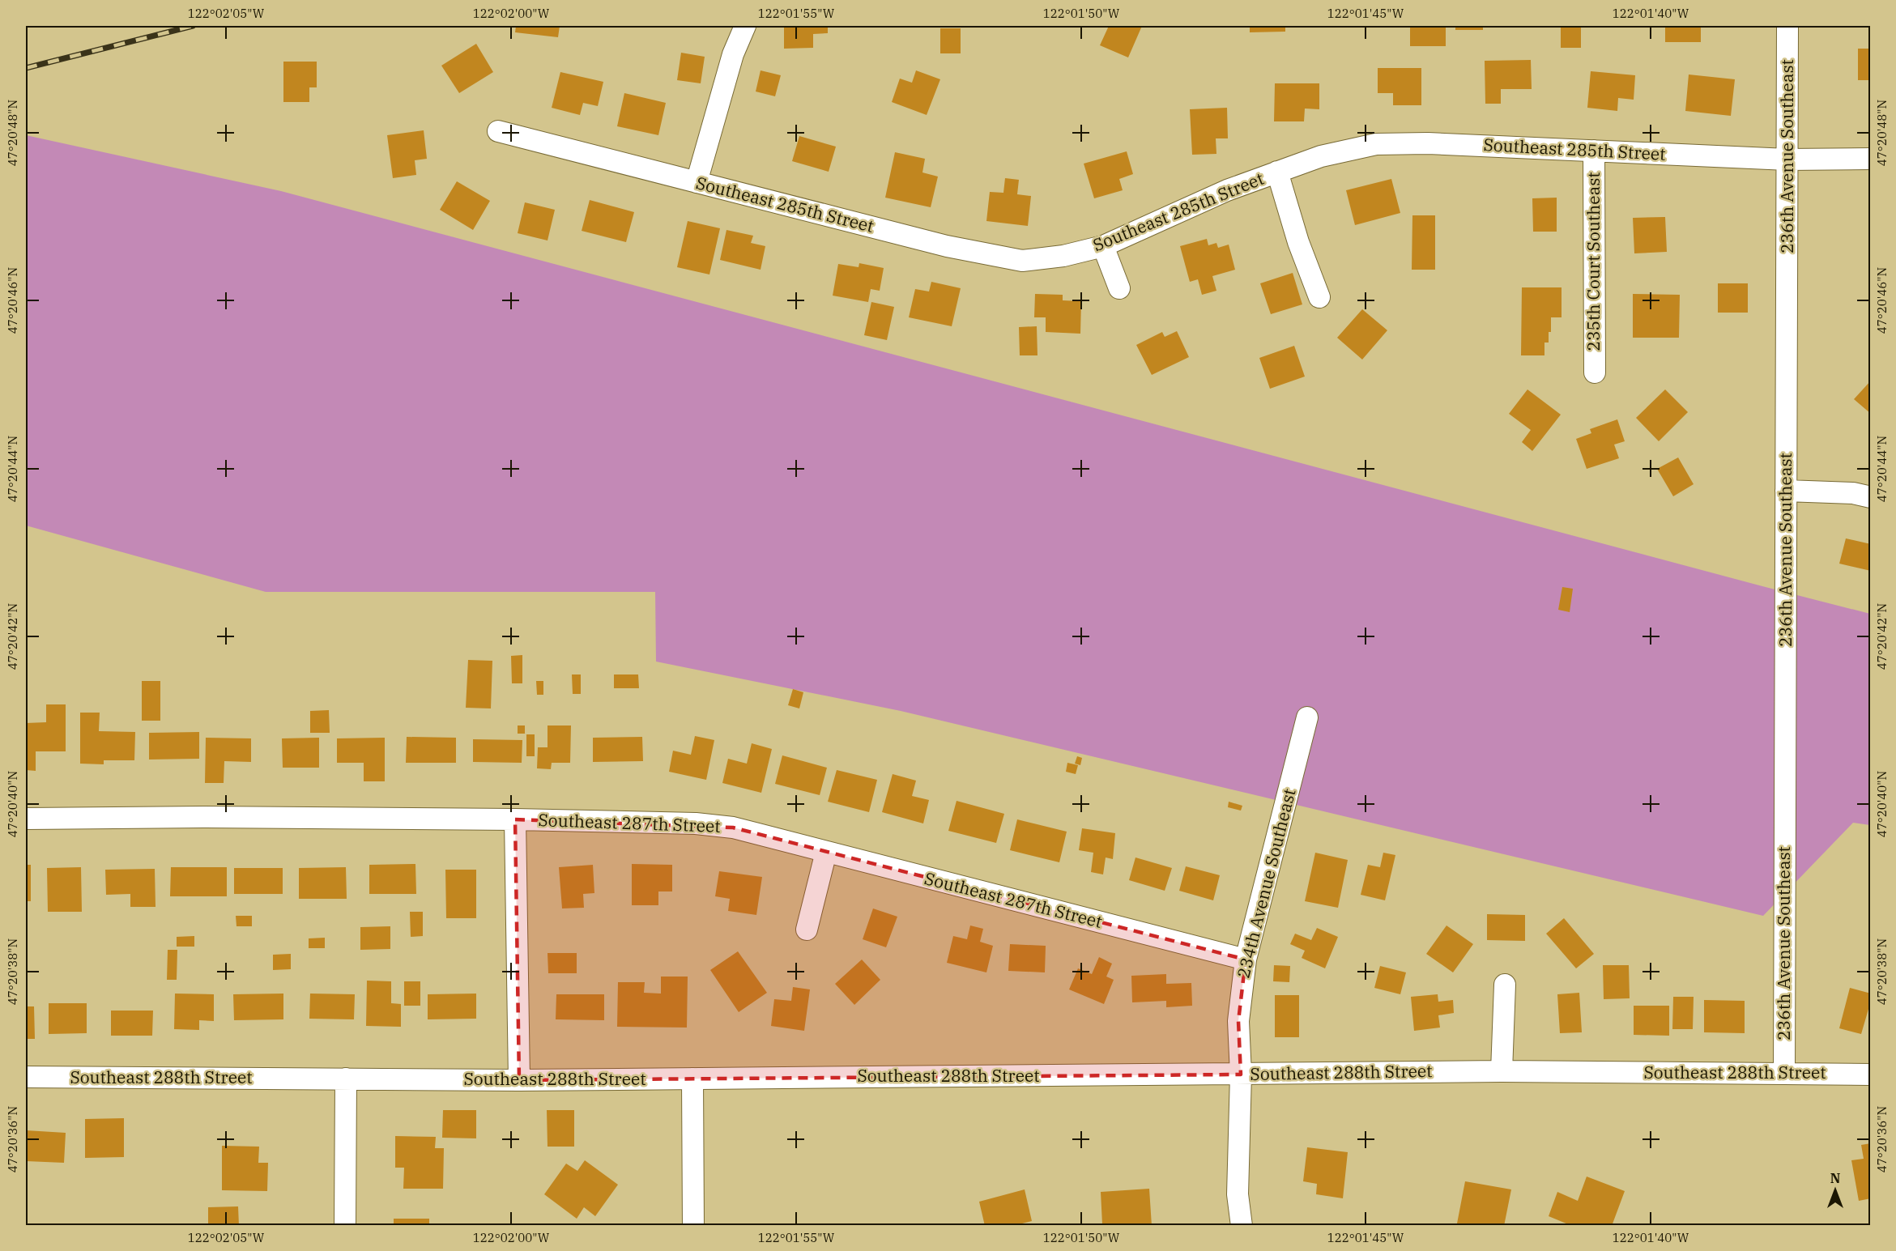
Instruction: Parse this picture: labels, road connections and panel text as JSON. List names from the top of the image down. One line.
{"streets":{"street":["Southeast 285th Street","236th Avenue Southeast","235th Court Southeast","Southeast 287th Street","234th Avenue Southeast","Southeast 288th Street"]},"crossings":[["Southeast 285th Street","236th Avenue Southeast"],["Southeast 285th Street","235th Court Southeast"],["236th Avenue Southeast","Southeast 288th Street"],["Southeast 287th Street","234th Avenue Southeast"],["234th Avenue Southeast","Southeast 288th Street"]],"north":"top","coordinates":["122°02'05\"W","122°02'00\"W","122°01'55\"W","122°01'50\"W","122°01'45\"W","122°01'40\"W","47°20'48\"N","47°20'46\"N","47°20'44\"N","47°20'42\"N","47°20'40\"N","47°20'38\"N","47°20'36\"N"]}
